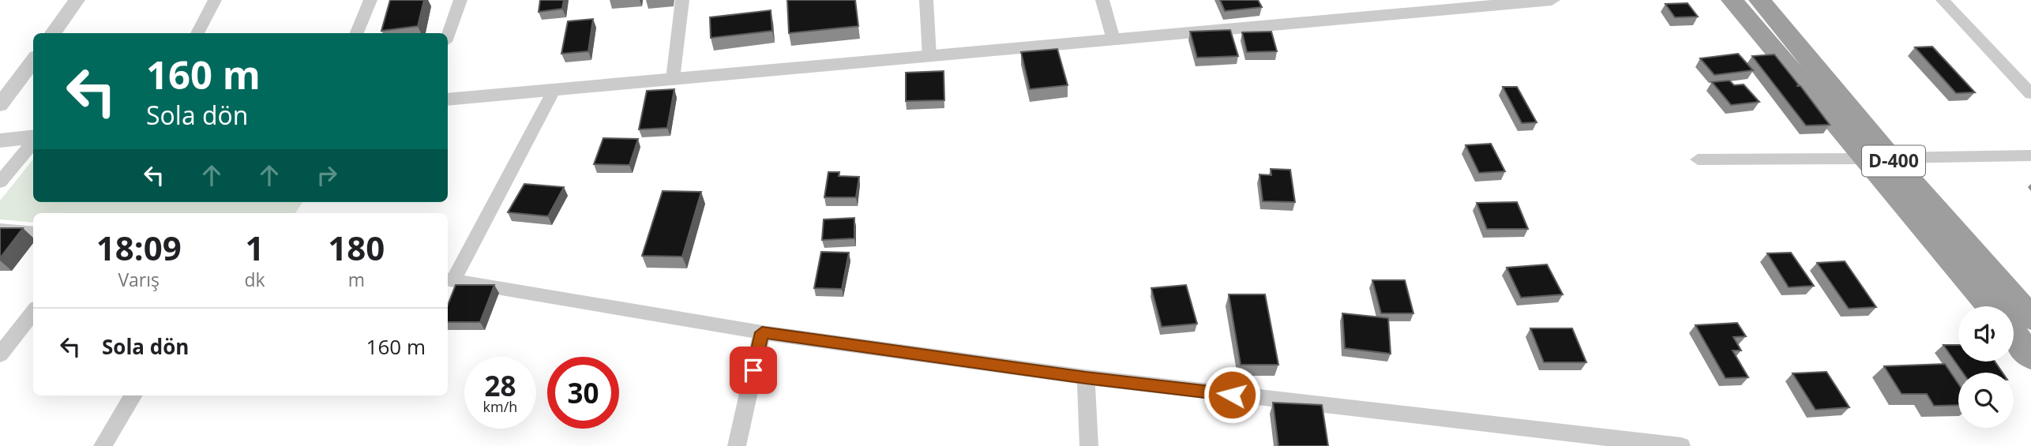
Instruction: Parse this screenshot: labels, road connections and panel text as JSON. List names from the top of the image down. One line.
{"streets":{"highway":["D-400"]},"page":{"turn":["160 m","Sola dön"],"eta":["18:09","Varış","1","dk","180","m"],"list":[{"name":"Sola dön","value":"160 m"}],"speed":"28 km/h","limit":"30"}}
